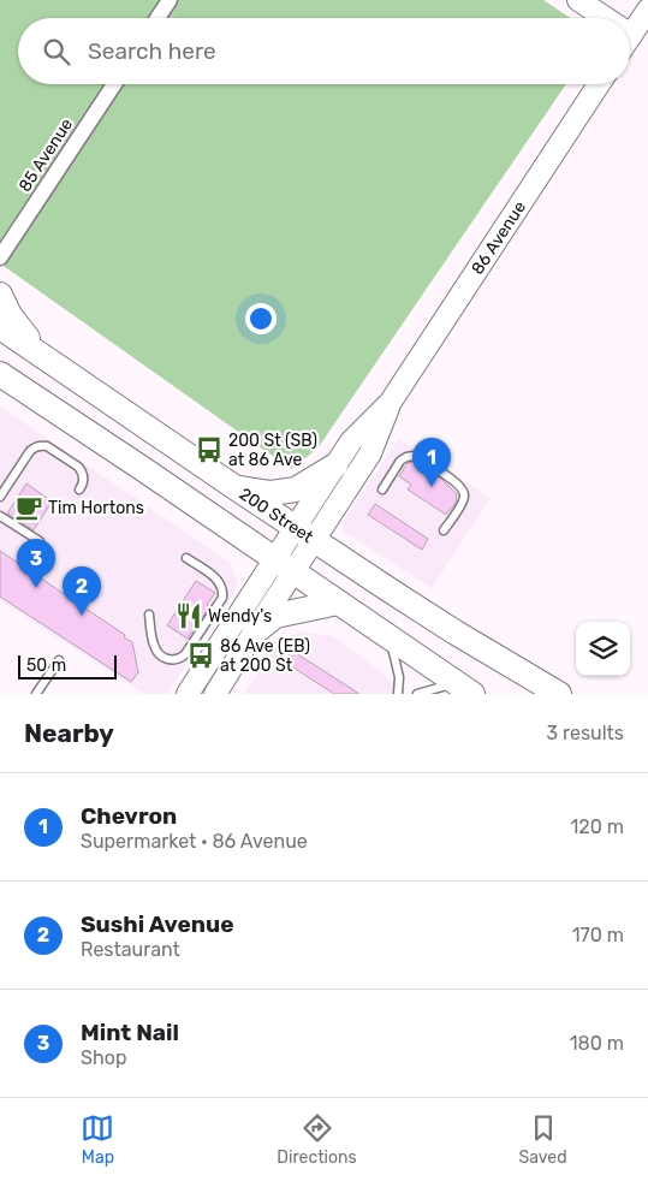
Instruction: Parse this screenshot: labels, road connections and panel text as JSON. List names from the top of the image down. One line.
{"streets":{"main road":["200 Street"],"street":["85 Avenue","86 Avenue"]},"crossings":[["86 Avenue","200 Street"]],"places":{"bus stop":["200 St (SB) at 86 Ave","86 Ave (EB) at 200 St"],"cafe":["Tim Hortons"],"restaurant":["Wendy's"]},"scale_bar":"50 m","page":{"search":"Search here","pins":["1","3","2"],"scale":"50 m","heading":["Nearby","3 results"],"list":[{"mark":"1","name":"Chevron","note":"Supermarket · 86 Avenue","value":"120 m"},{"mark":"2","name":"Sushi Avenue","note":"Restaurant","value":"170 m"},{"mark":"3","name":"Mint Nail","note":"Shop","value":"180 m"}],"nav":["Map","Directions","Saved"]}}
